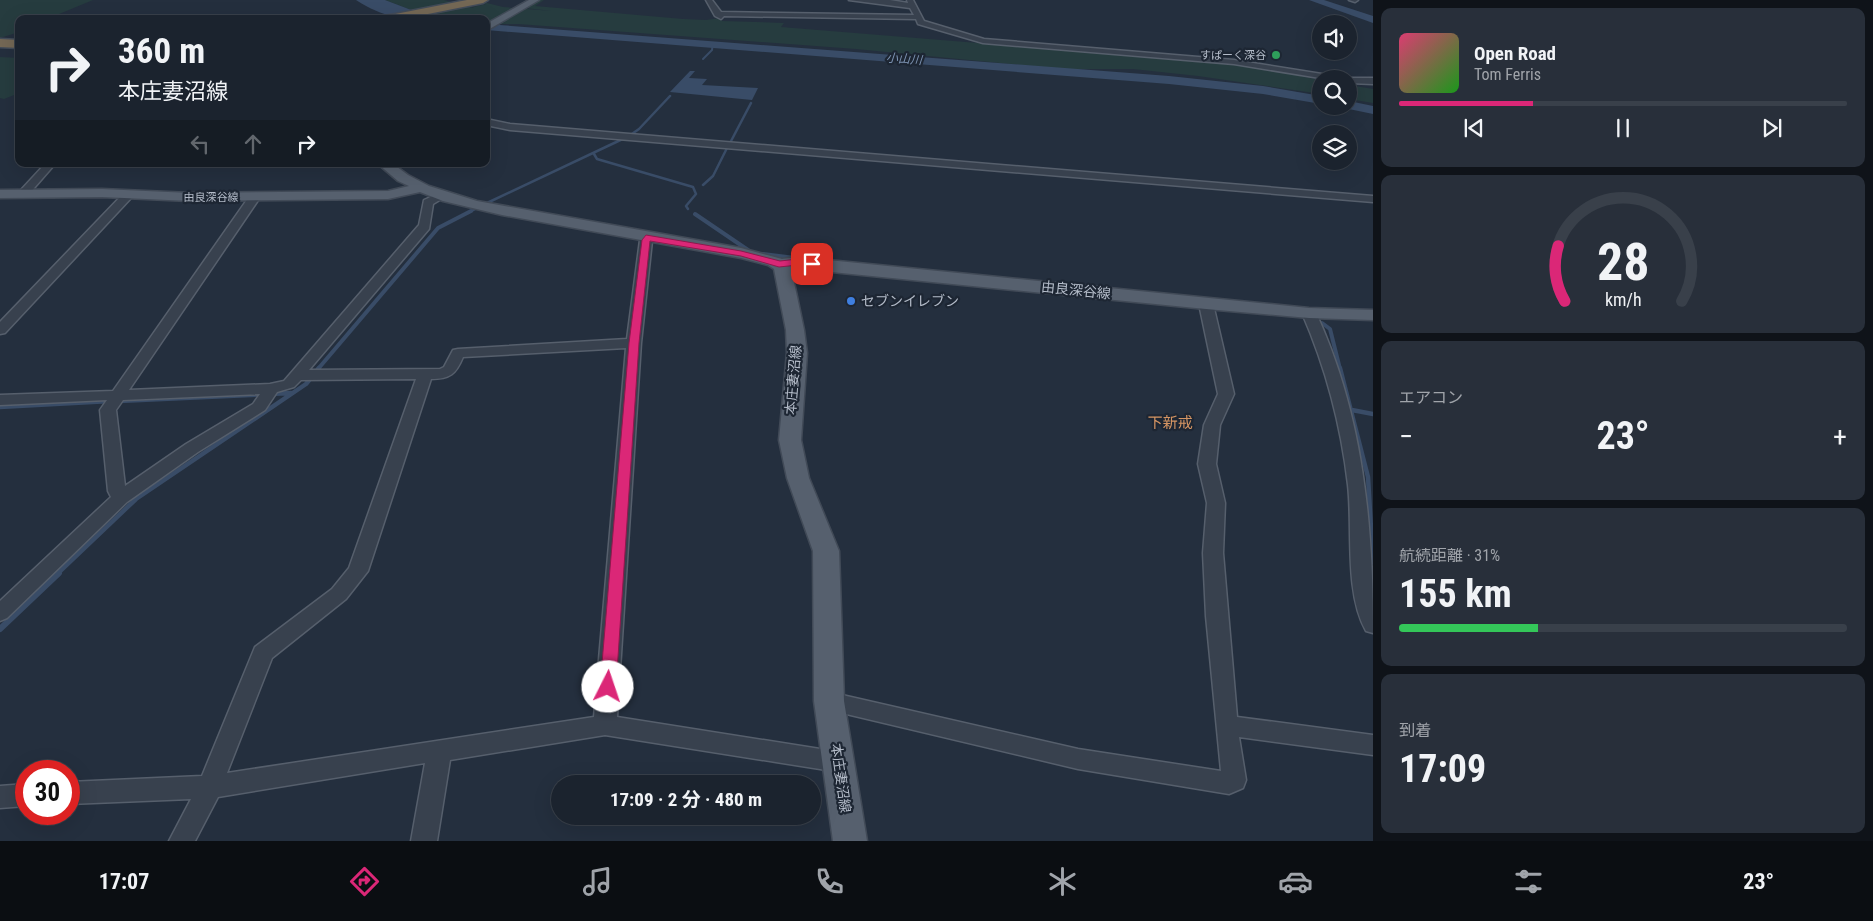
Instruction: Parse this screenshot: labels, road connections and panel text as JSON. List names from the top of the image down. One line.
{"streets":{"main road":["由良深谷線","本庄妻沼線"]},"crossings":[["由良深谷線","本庄妻沼線"]],"districts":["下新戒"],"water":["小山川"],"places":["すぱーく深谷","セブンイレブン"],"page":{"turn":["360 m","本庄妻沼線"],"song":["Open Road","Tom Ferris"],"tile":["エアコン",["航続距離 · 31%","155 km"],["到着","17:09"]],"heat":["−","23°","+"],"limit":"30","trip":"17:09 · 2 分 · 480 m","tabs":["17:07","23°"],"gauge":["28","km/h"]}}
